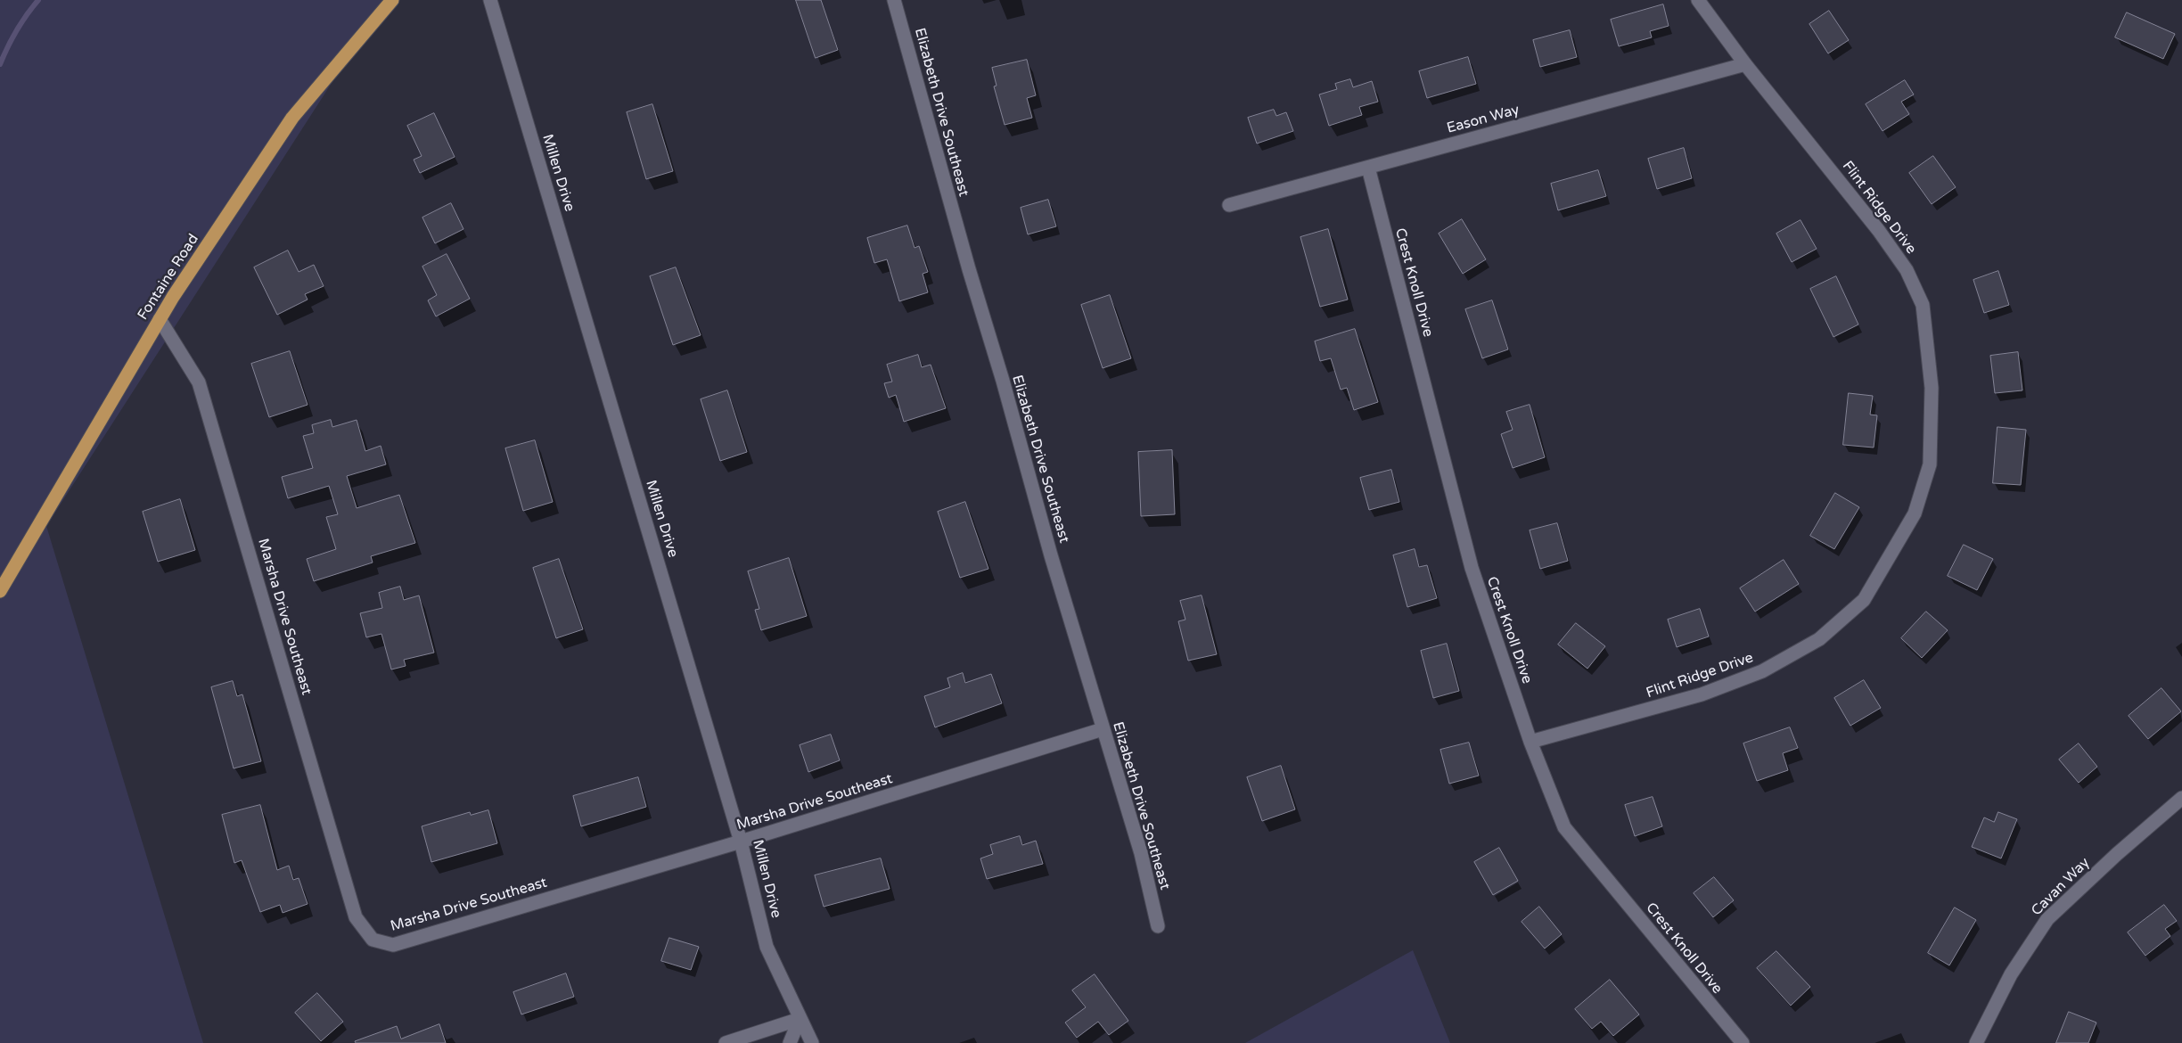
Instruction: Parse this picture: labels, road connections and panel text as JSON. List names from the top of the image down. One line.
{"streets":{"main road":["Fontaine Road"],"street":["Elizabeth Drive Southeast","Eason Way","Millen Drive","Flint Ridge Drive","Crest Knoll Drive","Marsha Drive Southeast","Cavan Way"]},"crossings":[["Elizabeth Drive Southeast","Marsha Drive Southeast"],["Eason Way","Flint Ridge Drive"],["Eason Way","Crest Knoll Drive"],["Millen Drive","Marsha Drive Southeast"],["Flint Ridge Drive","Crest Knoll Drive"],["Fontaine Road","Marsha Drive Southeast"]]}
